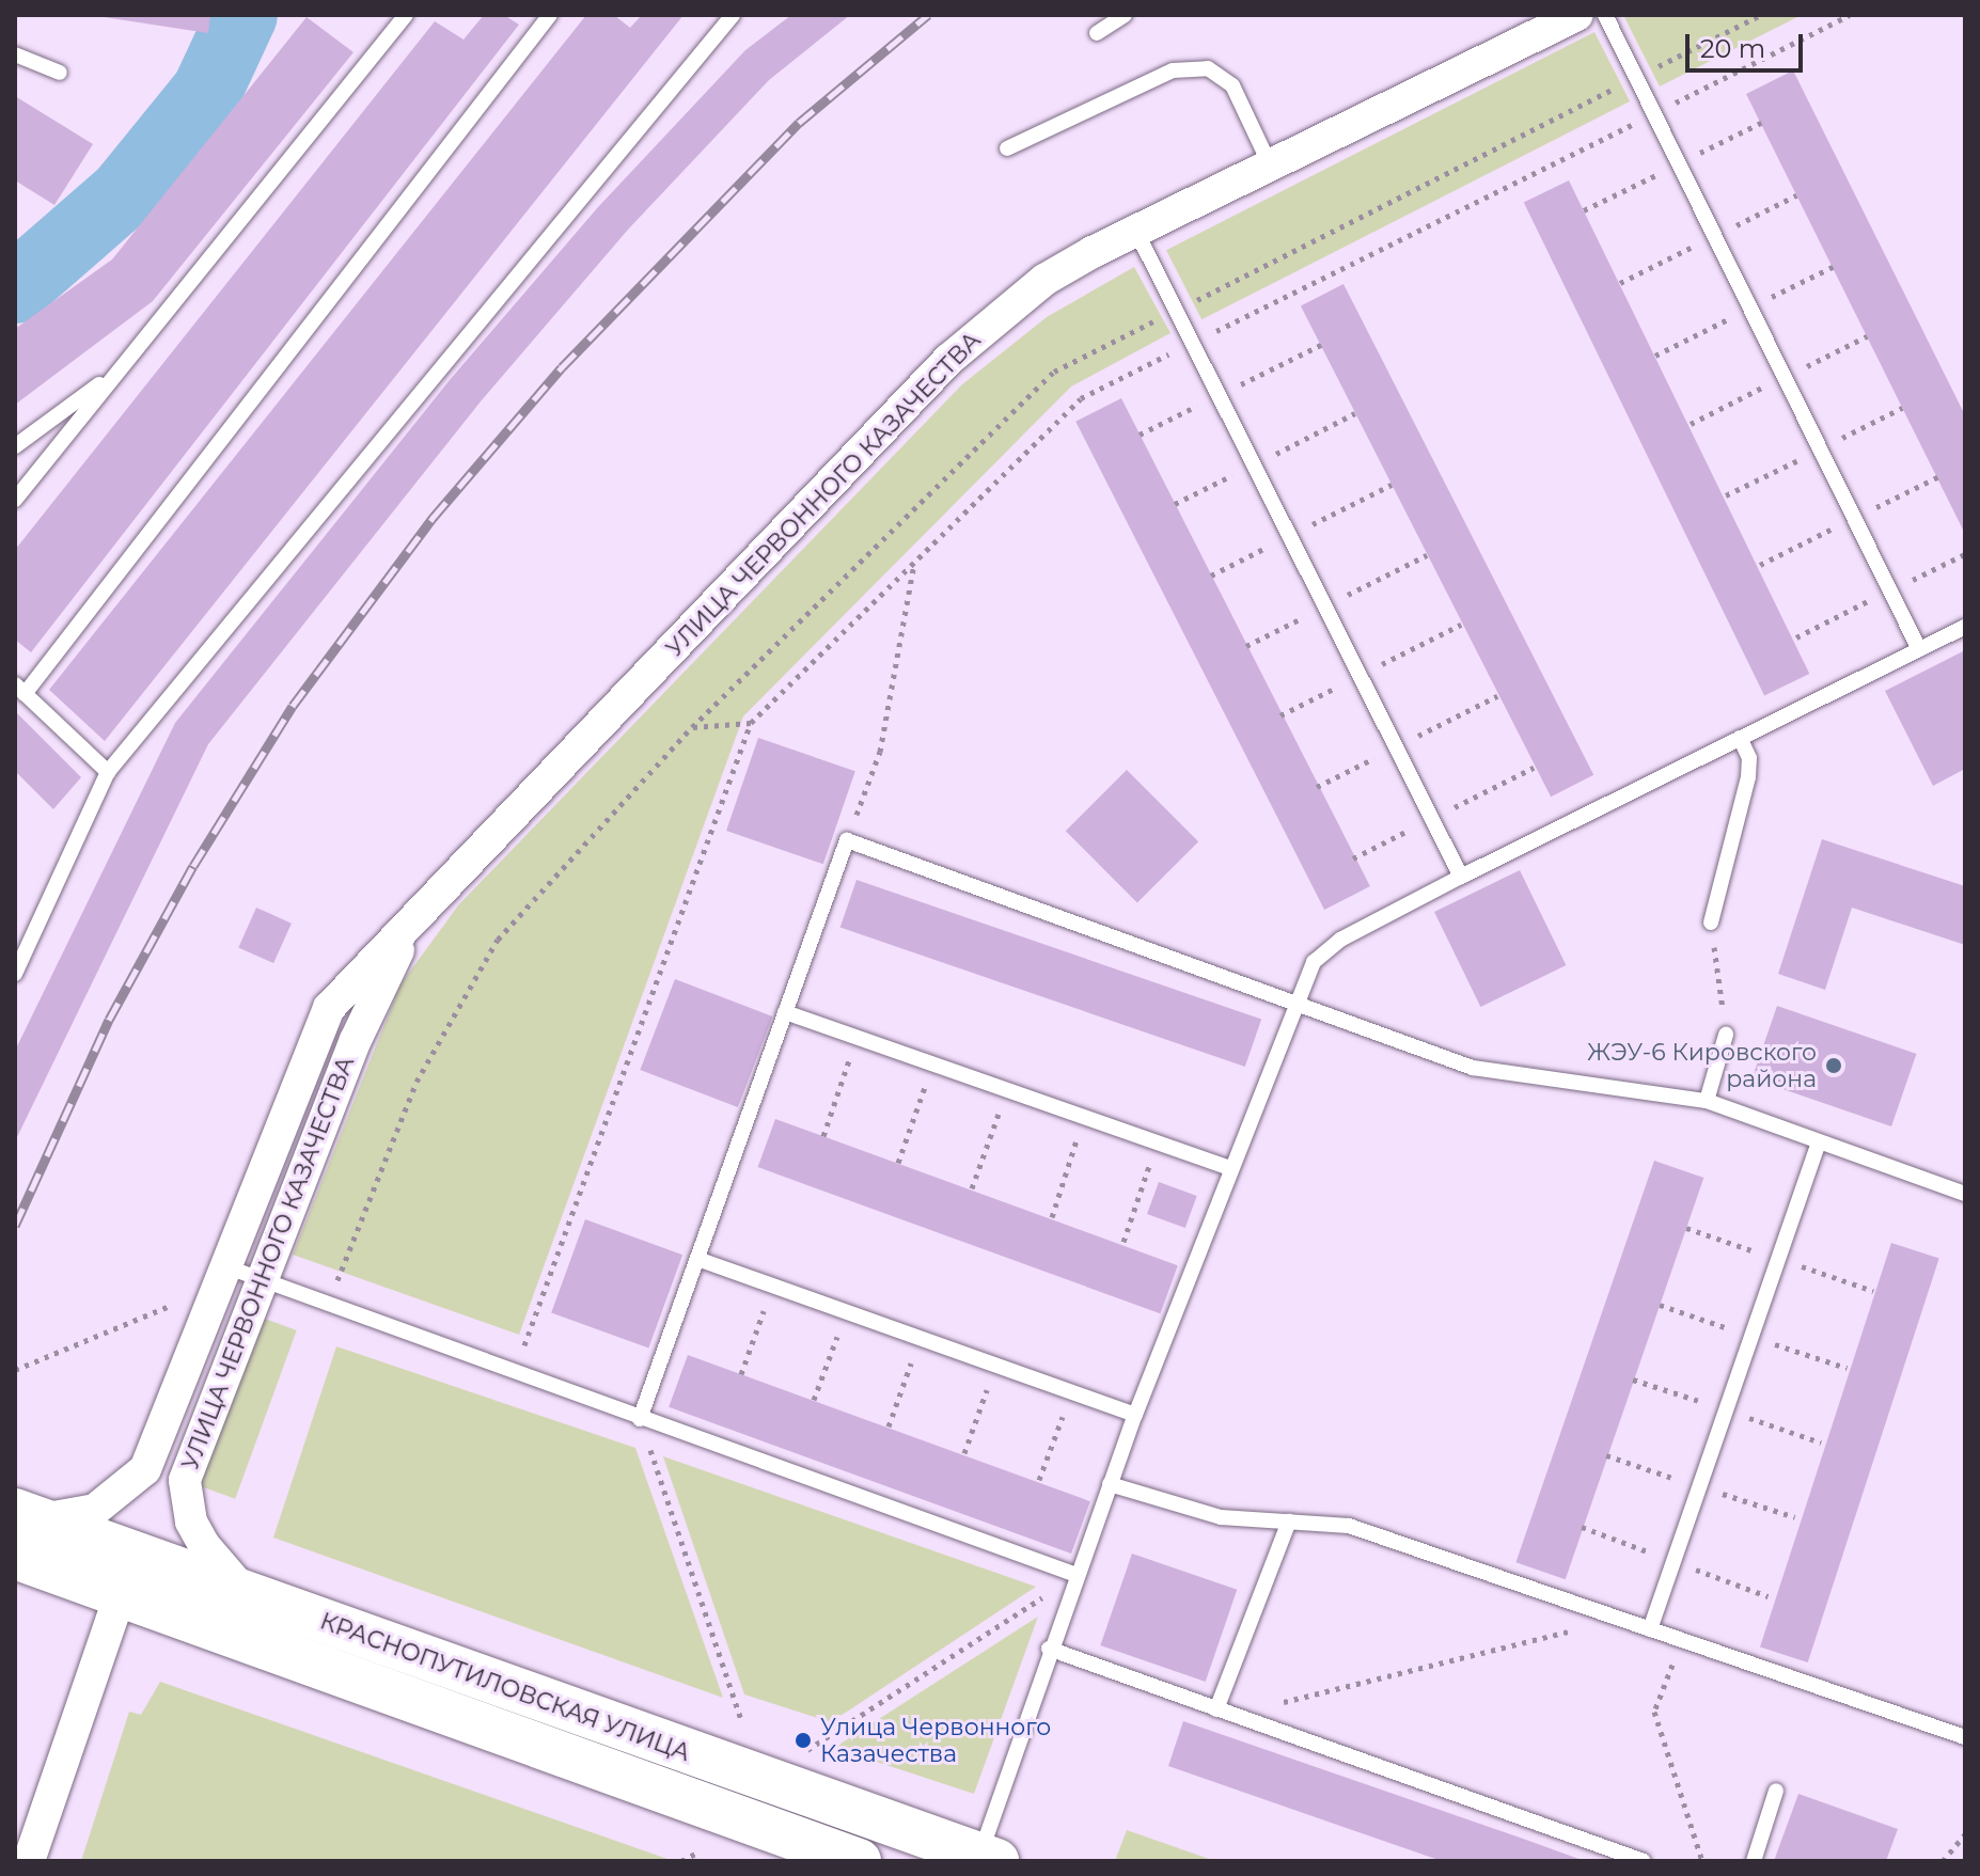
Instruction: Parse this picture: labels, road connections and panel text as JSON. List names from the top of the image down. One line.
{"streets":{"main road":["КРАСНОПУТИЛОВСКАЯ УЛИЦА"],"street":["УЛИЦА ЧЕРВОННОГО КАЗАЧЕСТВА"]},"crossings":[["УЛИЦА ЧЕРВОННОГО КАЗАЧЕСТВА","КРАСНОПУТИЛОВСКАЯ УЛИЦА"]],"places":["ЖЭУ-6 Кировского района","Улица Червонного Казачества"],"scale_bar":"20 m"}
